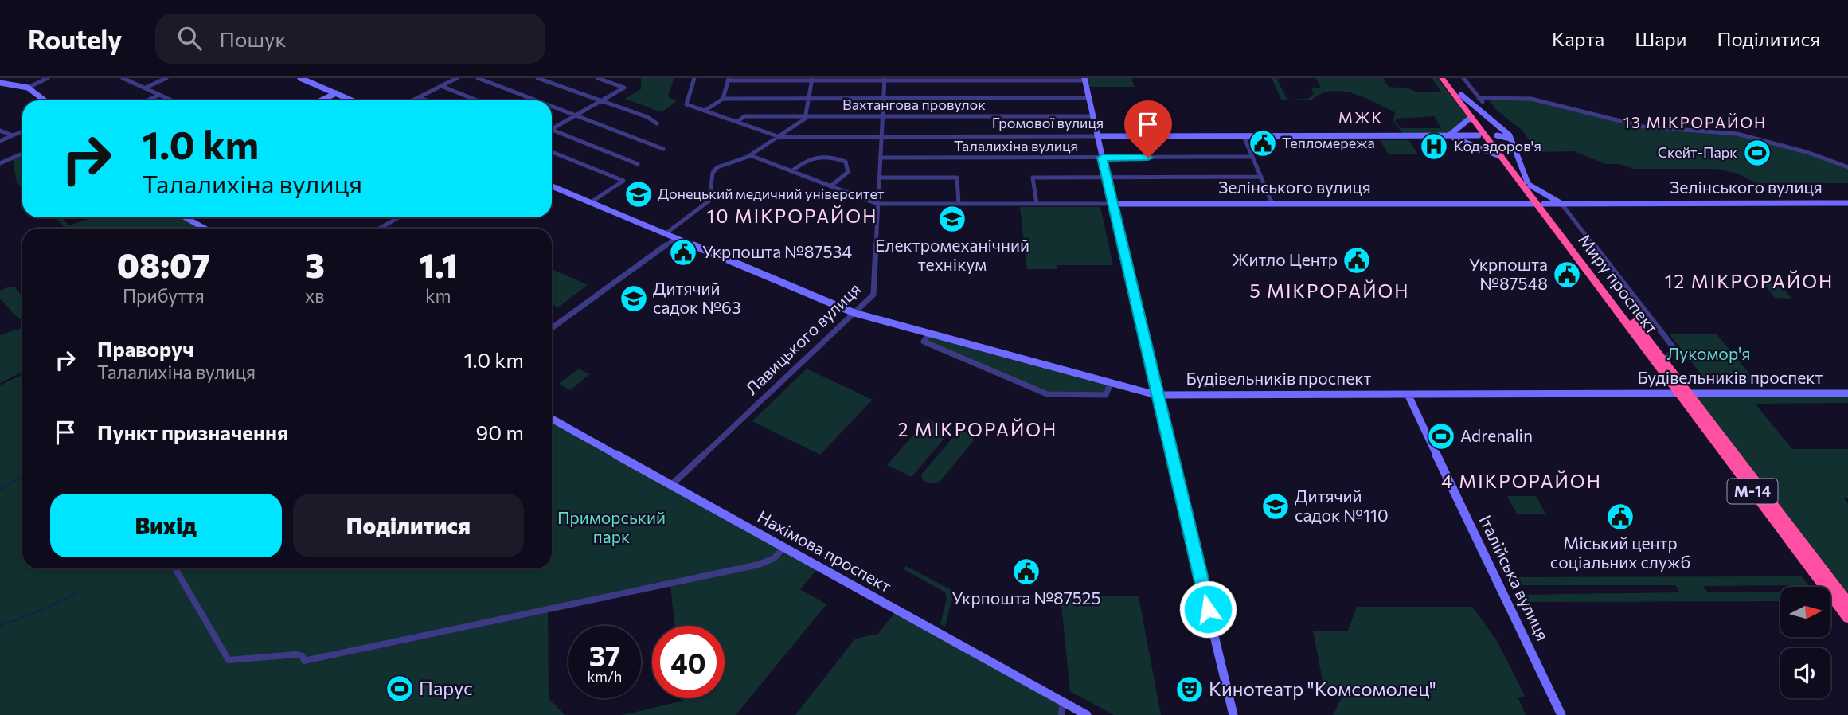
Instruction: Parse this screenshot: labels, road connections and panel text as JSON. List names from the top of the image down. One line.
{"streets":{"highway":["Миру проспект","М-14"],"street":["Вахтангова провулок","Громової вулиця","Талалихіна вулиця","Зелінського вулиця","Лавицького вулиця","Будівельників проспект","Нахімова проспект","Італійська вулиця"]},"crossings":[["Вахтангова провулок","Громової вулиця"],["Вахтангова провулок","Лавицького вулиця"],["Громової вулиця","Лавицького вулиця"],["Талалихіна вулиця","Лавицького вулиця"],["Зелінського вулиця","Миру проспект"],["Зелінського вулиця","Лавицького вулиця"],["Миру проспект","Будівельників проспект"],["Лавицького вулиця","Будівельників проспект"],["Лавицького вулиця","Нахімова проспект"],["Будівельників проспект","Італійська вулиця"]],"districts":["МЖК","13 МІКРОРАЙОН","10 МІКРОРАЙОН","12 МІКРОРАЙОН","5 МІКРОРАЙОН","2 МІКРОРАЙОН","4 МІКРОРАЙОН"],"parks":["Лукомор'я","Приморський парк"],"places":{"public building":["Тепломережа","Укрпошта №87534","Житло Центр","Укрпошта №87548","Міський центр соціальних служб","Укрпошта №87525"],"hospital":["Код здоров'я"],"sports":["Скейт-Парк","Adrenalin","Парус"],"school or university":["Донецький медичний університет","Електромеханічний технікум","Дитячий садок №63","Дитячий садок №110"],"theatre":["Кинотеатр \"Комсомолец\""]},"north":"right","page":{"header":"Routely","search":"Пошук","nav":["Карта","Шари","Поділитися"],"turn":["1.0 km","Талалихіна вулиця"],"eta":["08:07","Прибуття","3","хв","1.1","km"],"list":[{"name":"Праворуч","note":"Талалихіна вулиця","value":"1.0 km"},{"name":"Пункт призначення","value":"90 m"}],"buttons":["Вихід","Поділитися"],"speed":"37 km/h","limit":"40"}}
